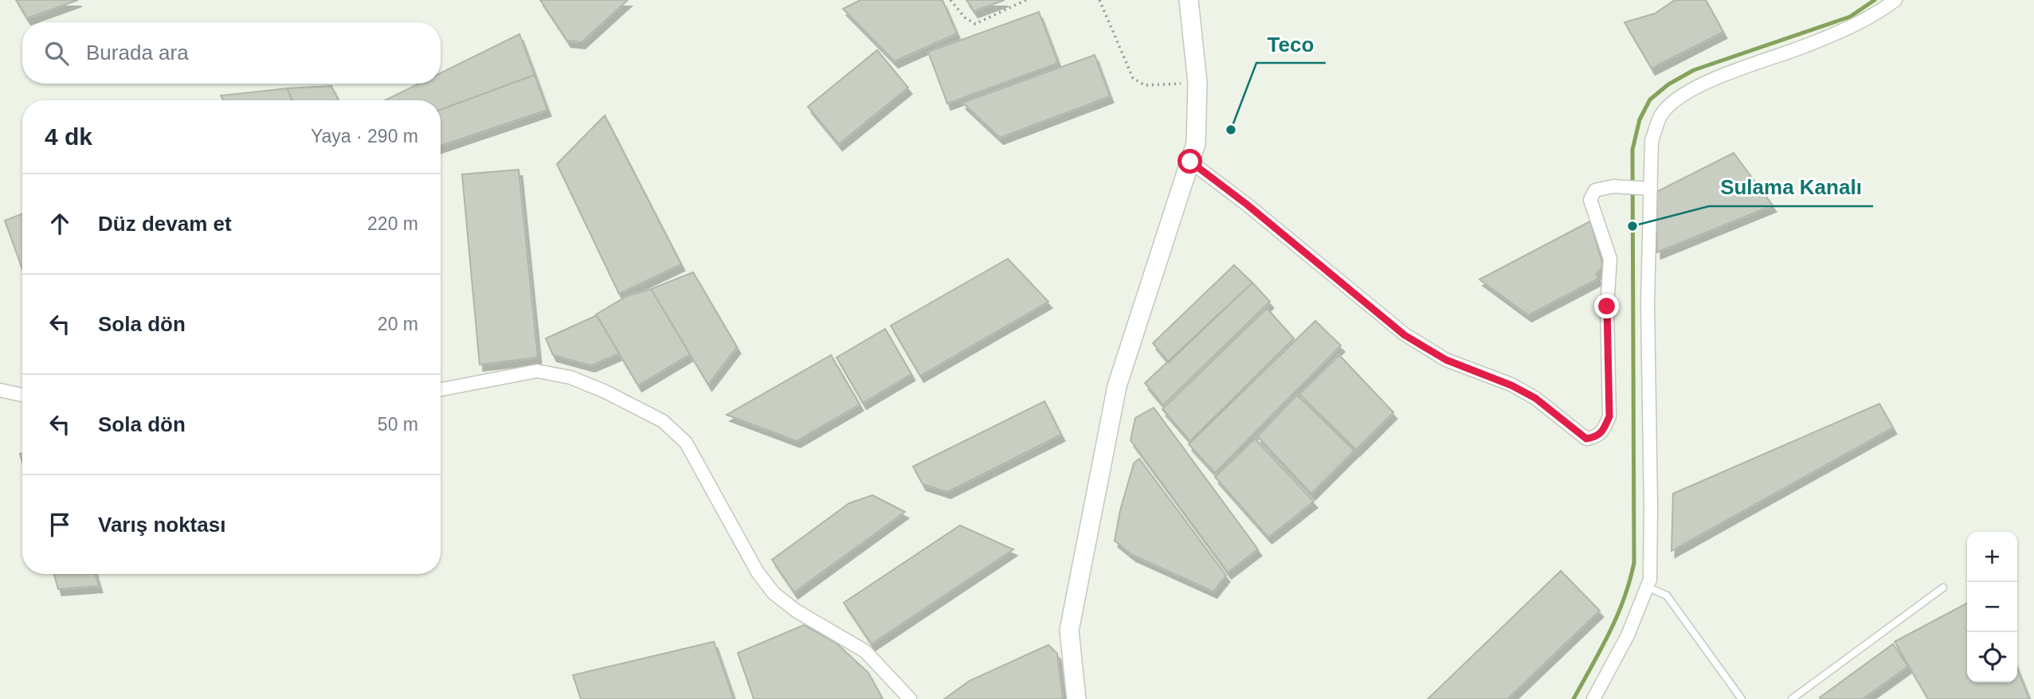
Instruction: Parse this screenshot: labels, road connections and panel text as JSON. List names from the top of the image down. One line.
{"places":["Teco","Sulama Kanalı"],"page":{"search":"Burada ara","heading":["4 dk","Yaya · 290 m"],"list":[["Düz devam et","220 m"],["Sola dön","20 m"],["Sola dön","50 m"],"Varış noktası"],"map_buttons":["+","−"]}}
